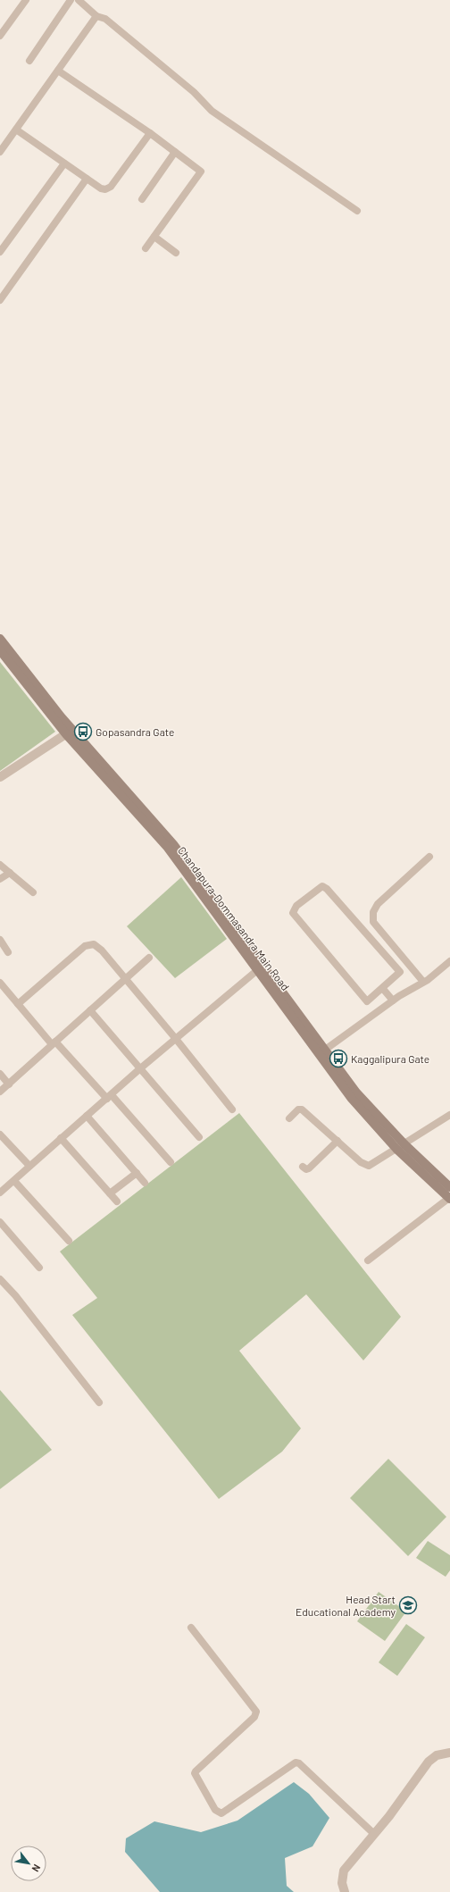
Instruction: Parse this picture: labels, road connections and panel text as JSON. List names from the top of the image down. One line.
{"streets":{"main road":["Chandapura-Dommasandra Main Road"]},"places":{"bus stop":["Gopasandra Gate","Kaggalipura Gate"],"school or university":["Head Start Educational Academy"]},"north":"bottom right"}
